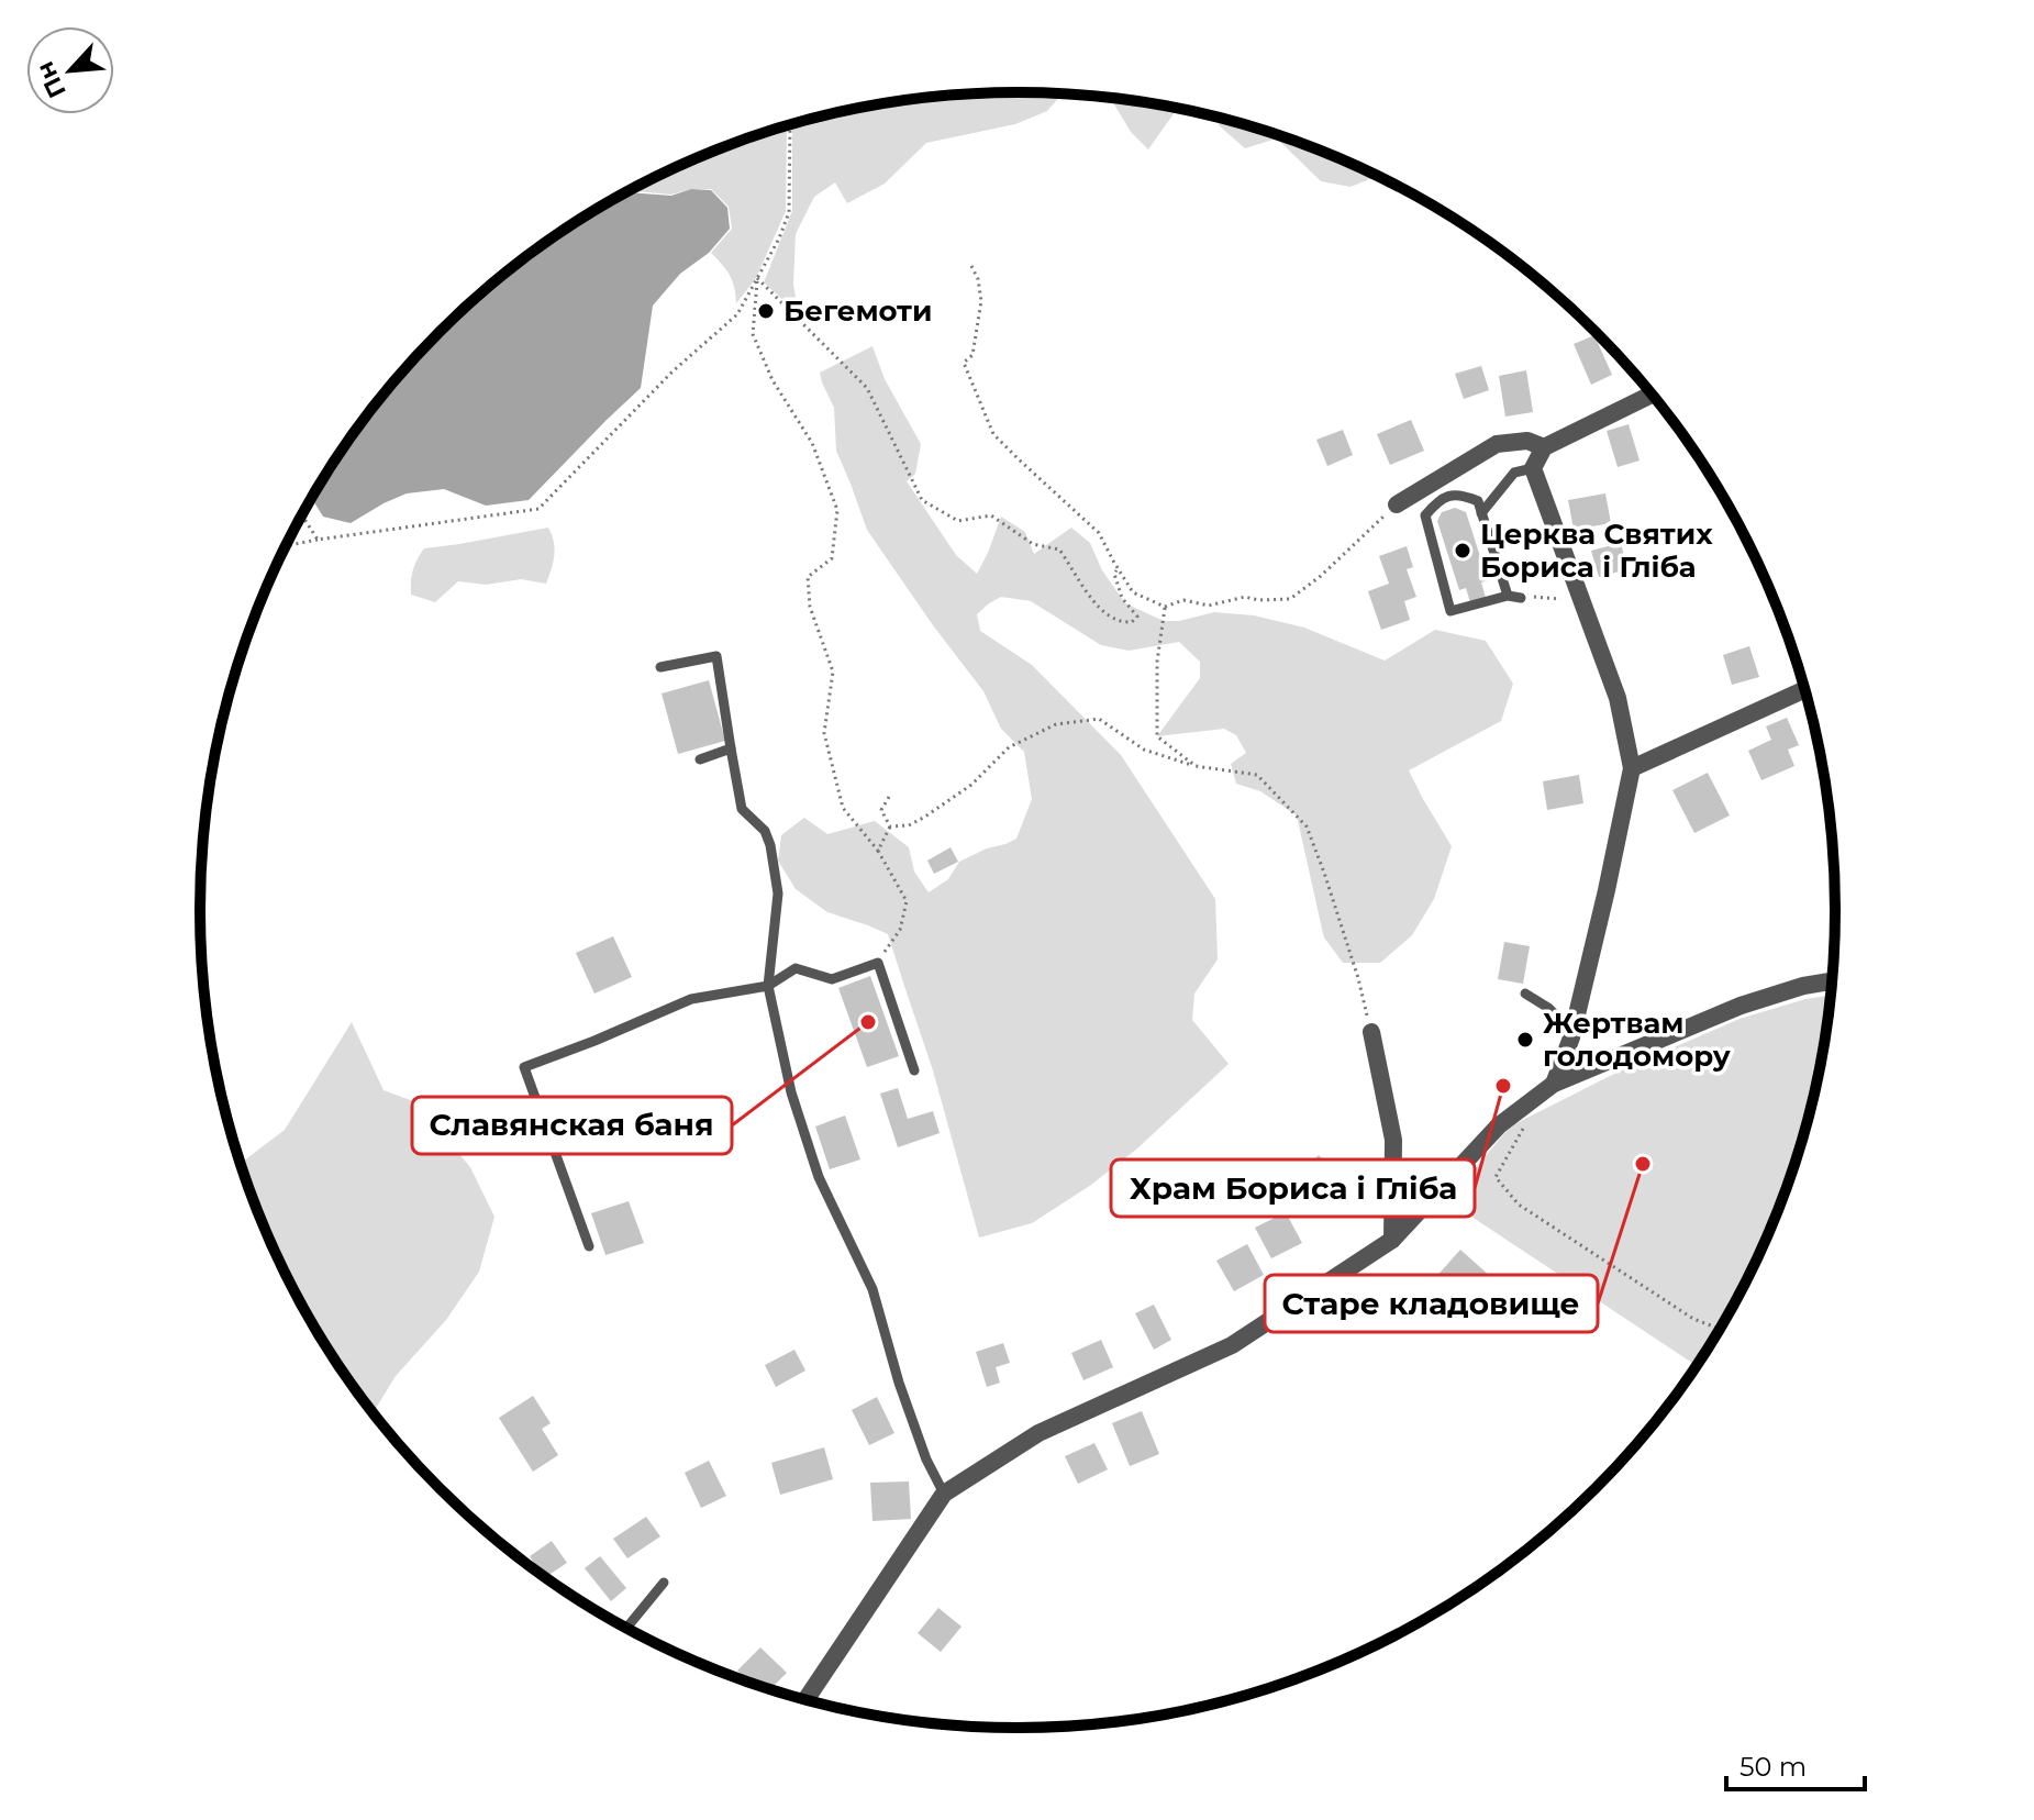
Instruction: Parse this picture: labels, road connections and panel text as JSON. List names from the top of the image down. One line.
{"places":["Бегемоти","Церква Святих Бориса і Гліба","Славянская баня","Жертвам голодомору","Храм Бориса і Гліба","Старе кладовище"],"scale_bar":"50 m","north":"bottom left"}
